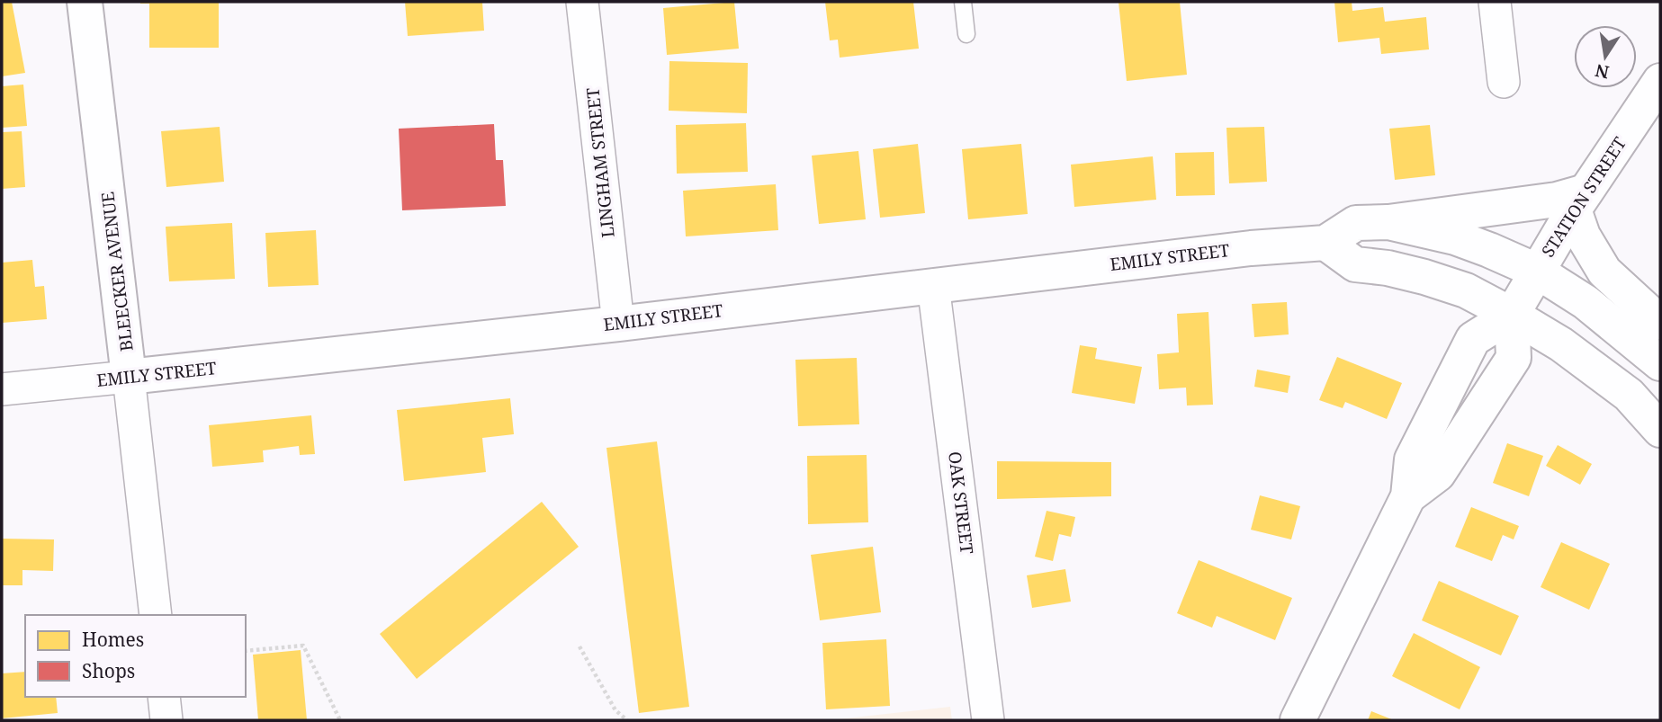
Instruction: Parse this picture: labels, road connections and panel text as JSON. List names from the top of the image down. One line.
{"streets":{"street":["LINGHAM STREET","STATION STREET","EMILY STREET","BLEECKER AVENUE","OAK STREET"]},"crossings":[["LINGHAM STREET","EMILY STREET"],["STATION STREET","EMILY STREET"],["EMILY STREET","BLEECKER AVENUE"],["EMILY STREET","OAK STREET"]],"legend":["Homes","Shops"],"north":"bottom"}
